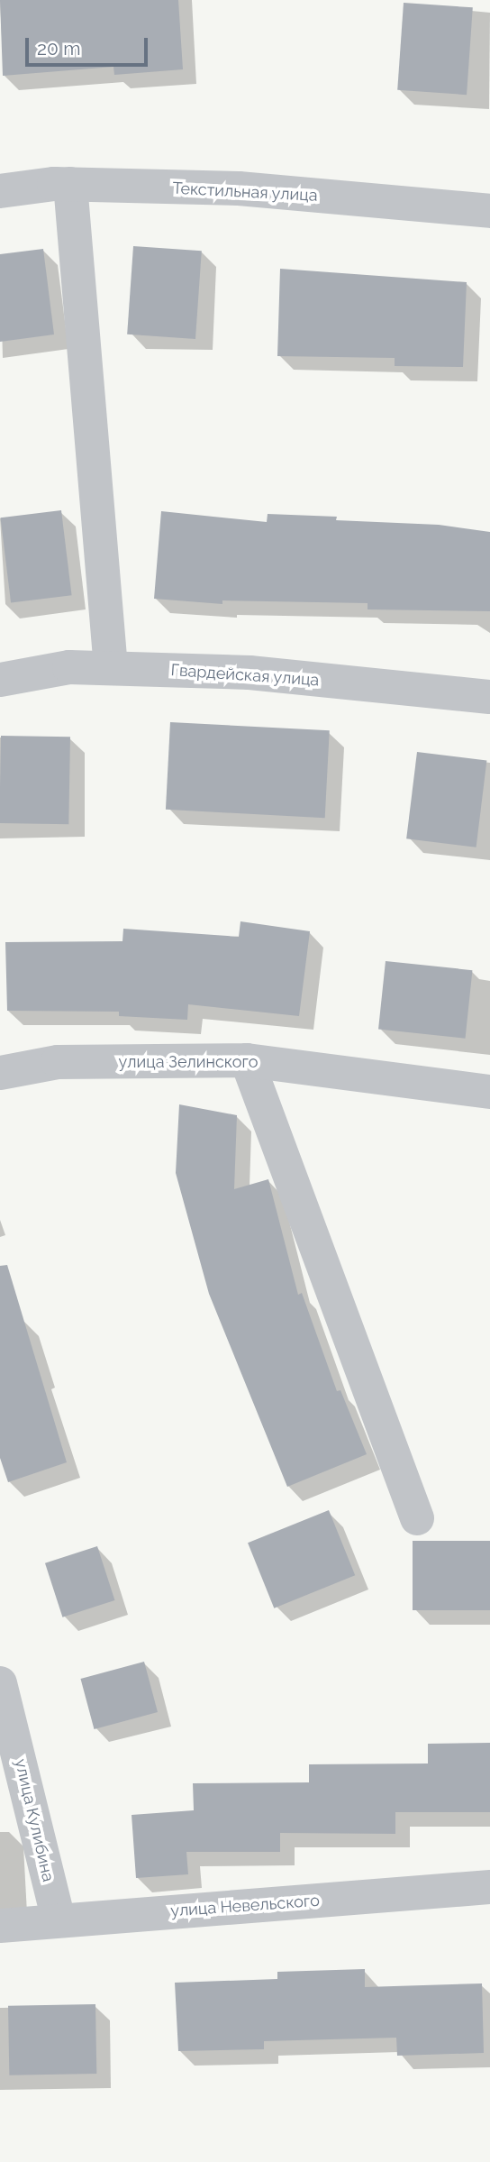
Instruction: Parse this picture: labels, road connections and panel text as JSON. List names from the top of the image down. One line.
{"streets":{"street":["Текстильная улица","Гвардейская улица","улица Зелинского","улица Кулибина","улица Невельского"]},"crossings":[["улица Кулибина","улица Невельского"]],"scale_bar":"20 m"}
